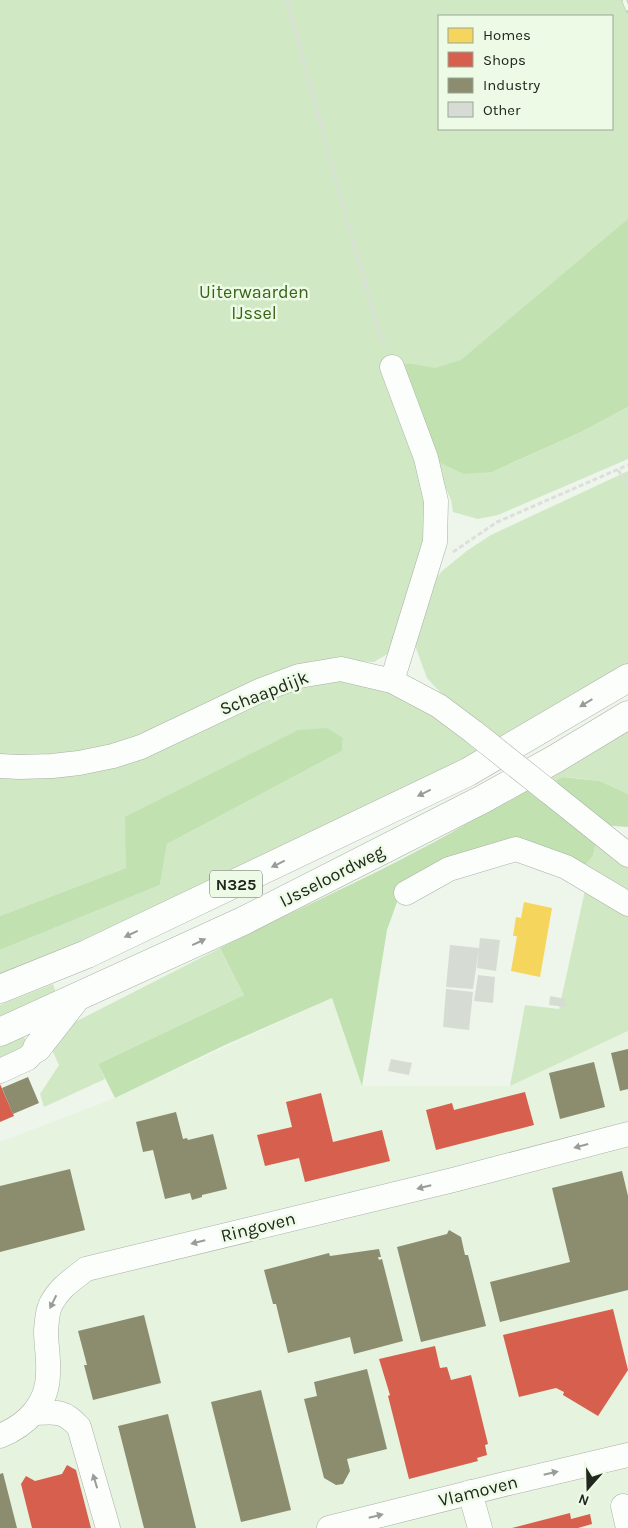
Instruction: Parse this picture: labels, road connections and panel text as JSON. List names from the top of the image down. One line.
{"streets":{"highway":["IJsseloordweg","N325"],"street":["Schaapdijk","Ringoven","Vlamoven"]},"one_way":["Ringoven","Vlamoven"],"parks":["Uiterwaarden IJssel"],"legend":["Homes","Shops","Industry","Other"],"north":"bottom"}
